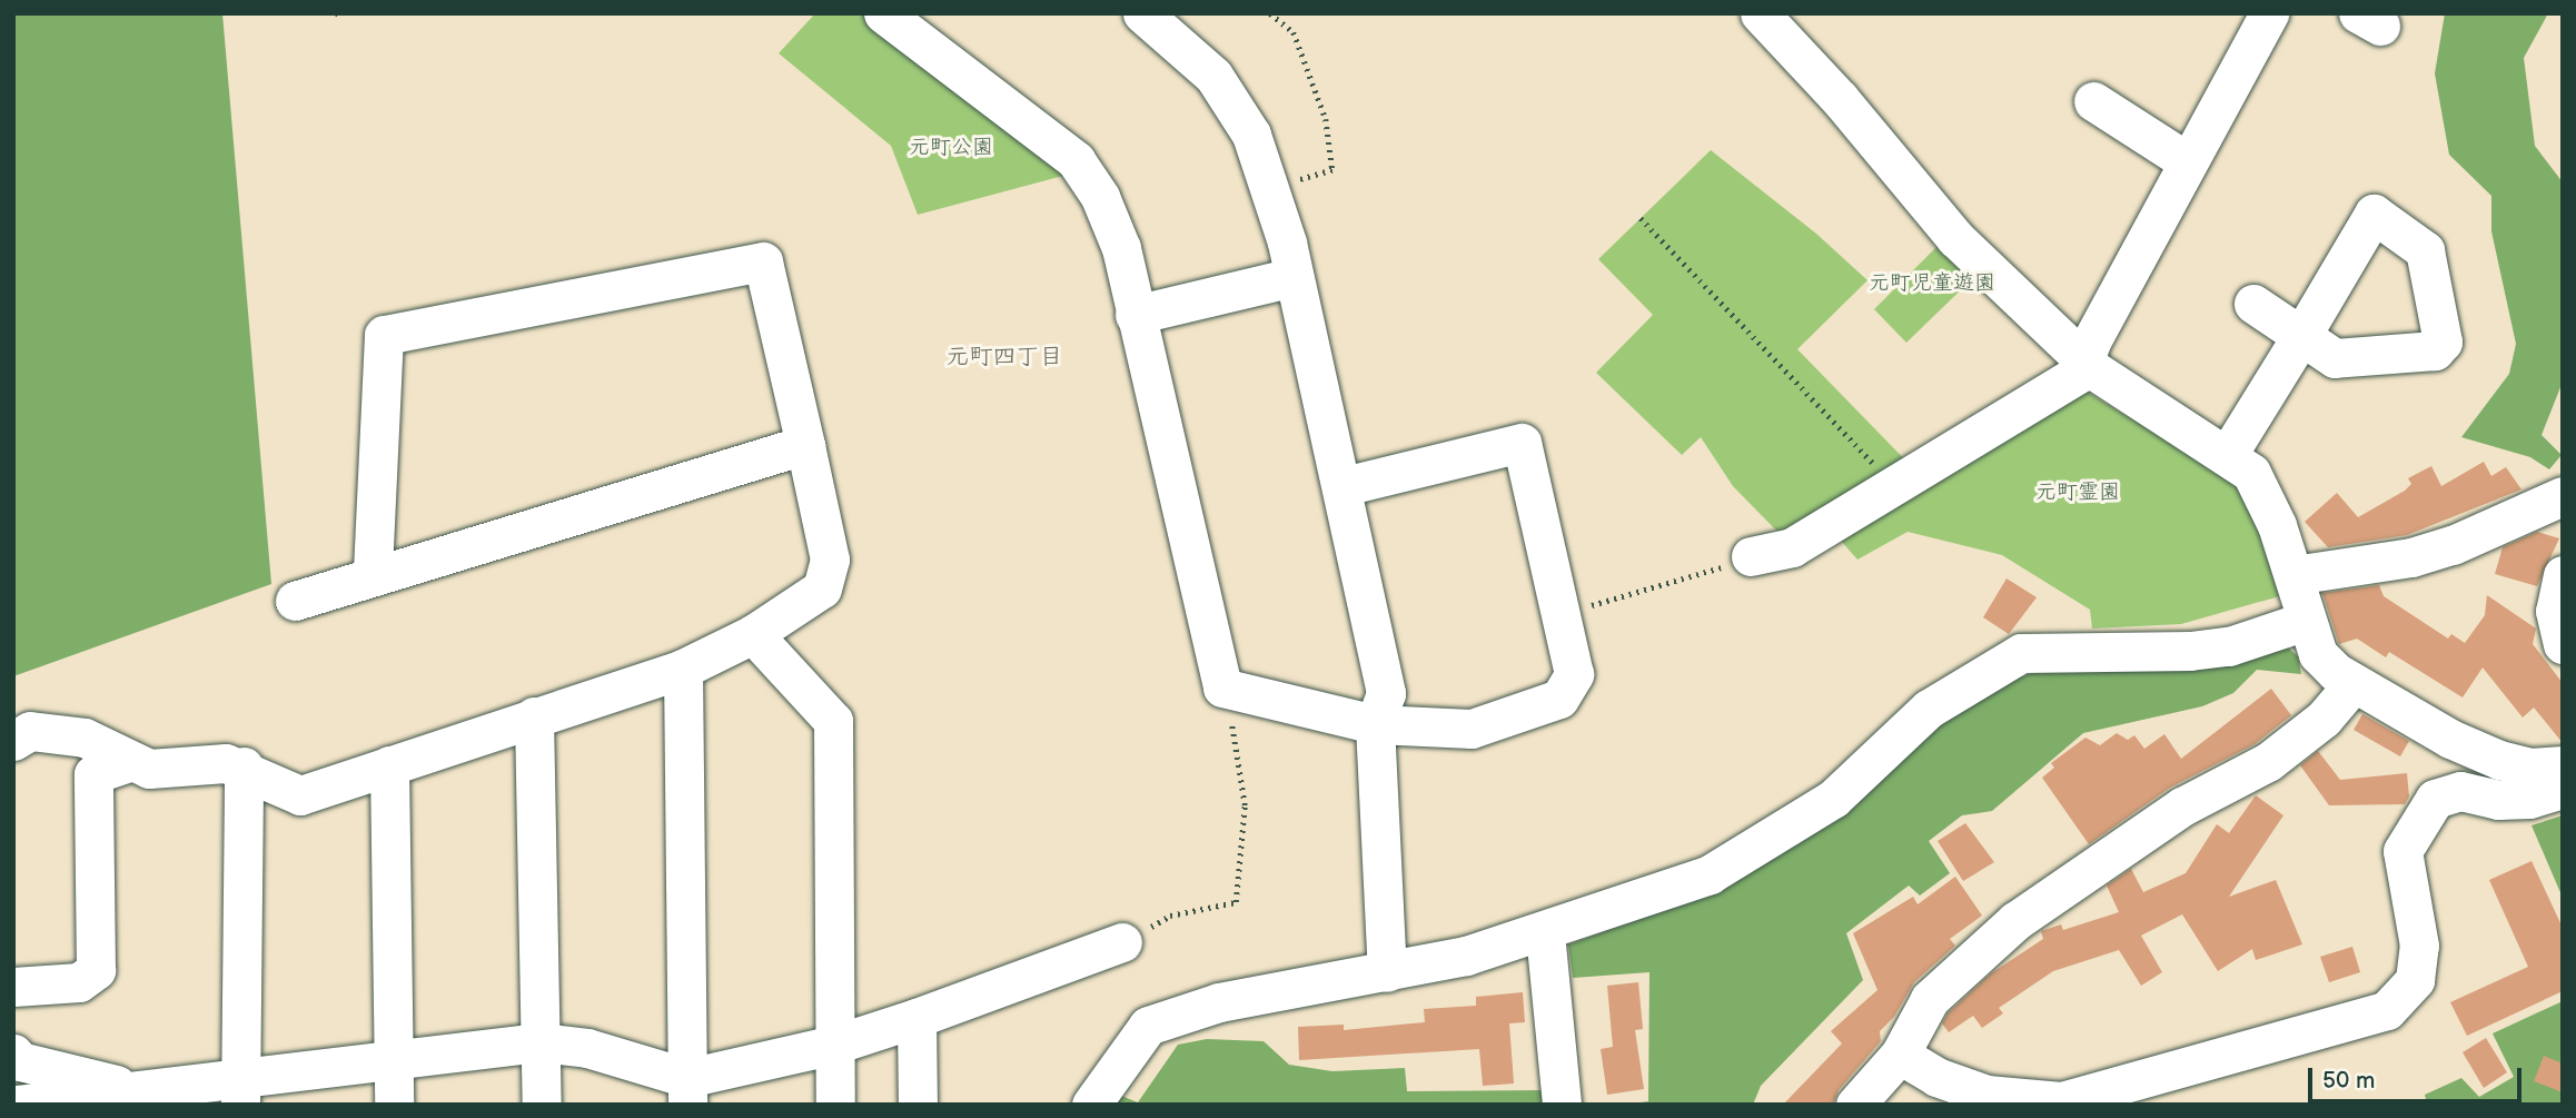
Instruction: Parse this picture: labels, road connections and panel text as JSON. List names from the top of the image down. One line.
{"districts":["元町四丁目"],"parks":["元町公園","元町児童遊園","元町霊園"],"scale_bar":"50 m"}
